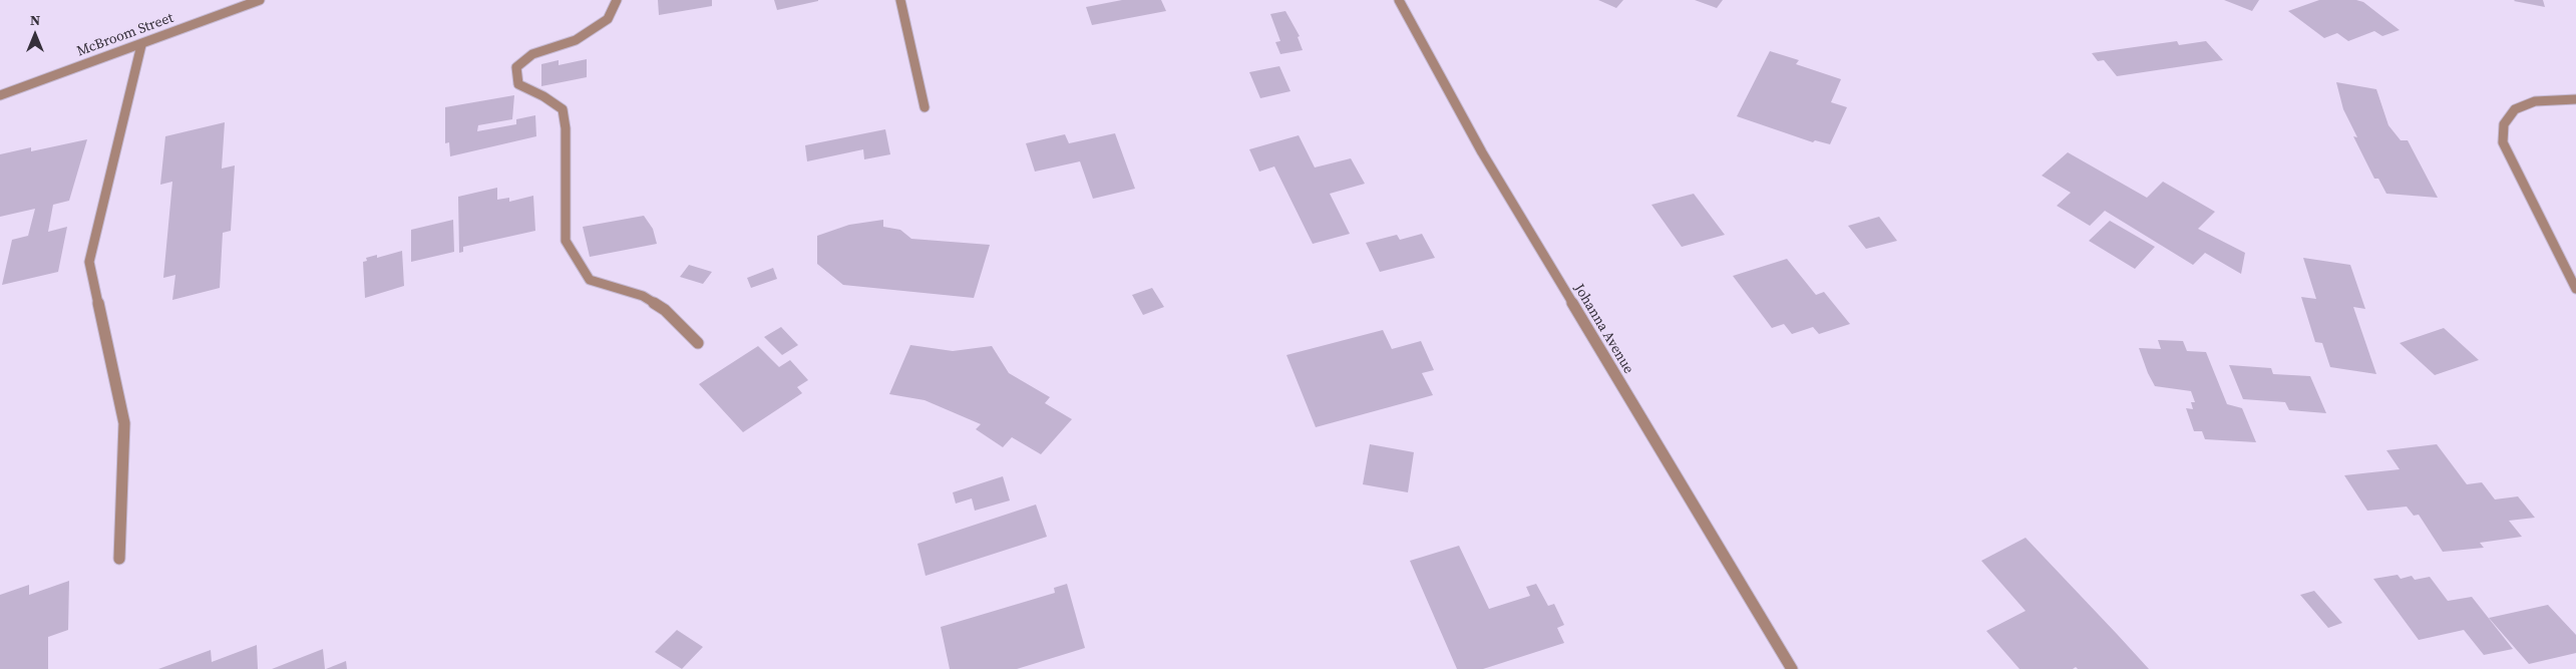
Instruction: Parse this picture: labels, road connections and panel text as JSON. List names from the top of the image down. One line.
{"streets":{"street":["McBroom Street","Johanna Avenue"]},"north":"top"}
